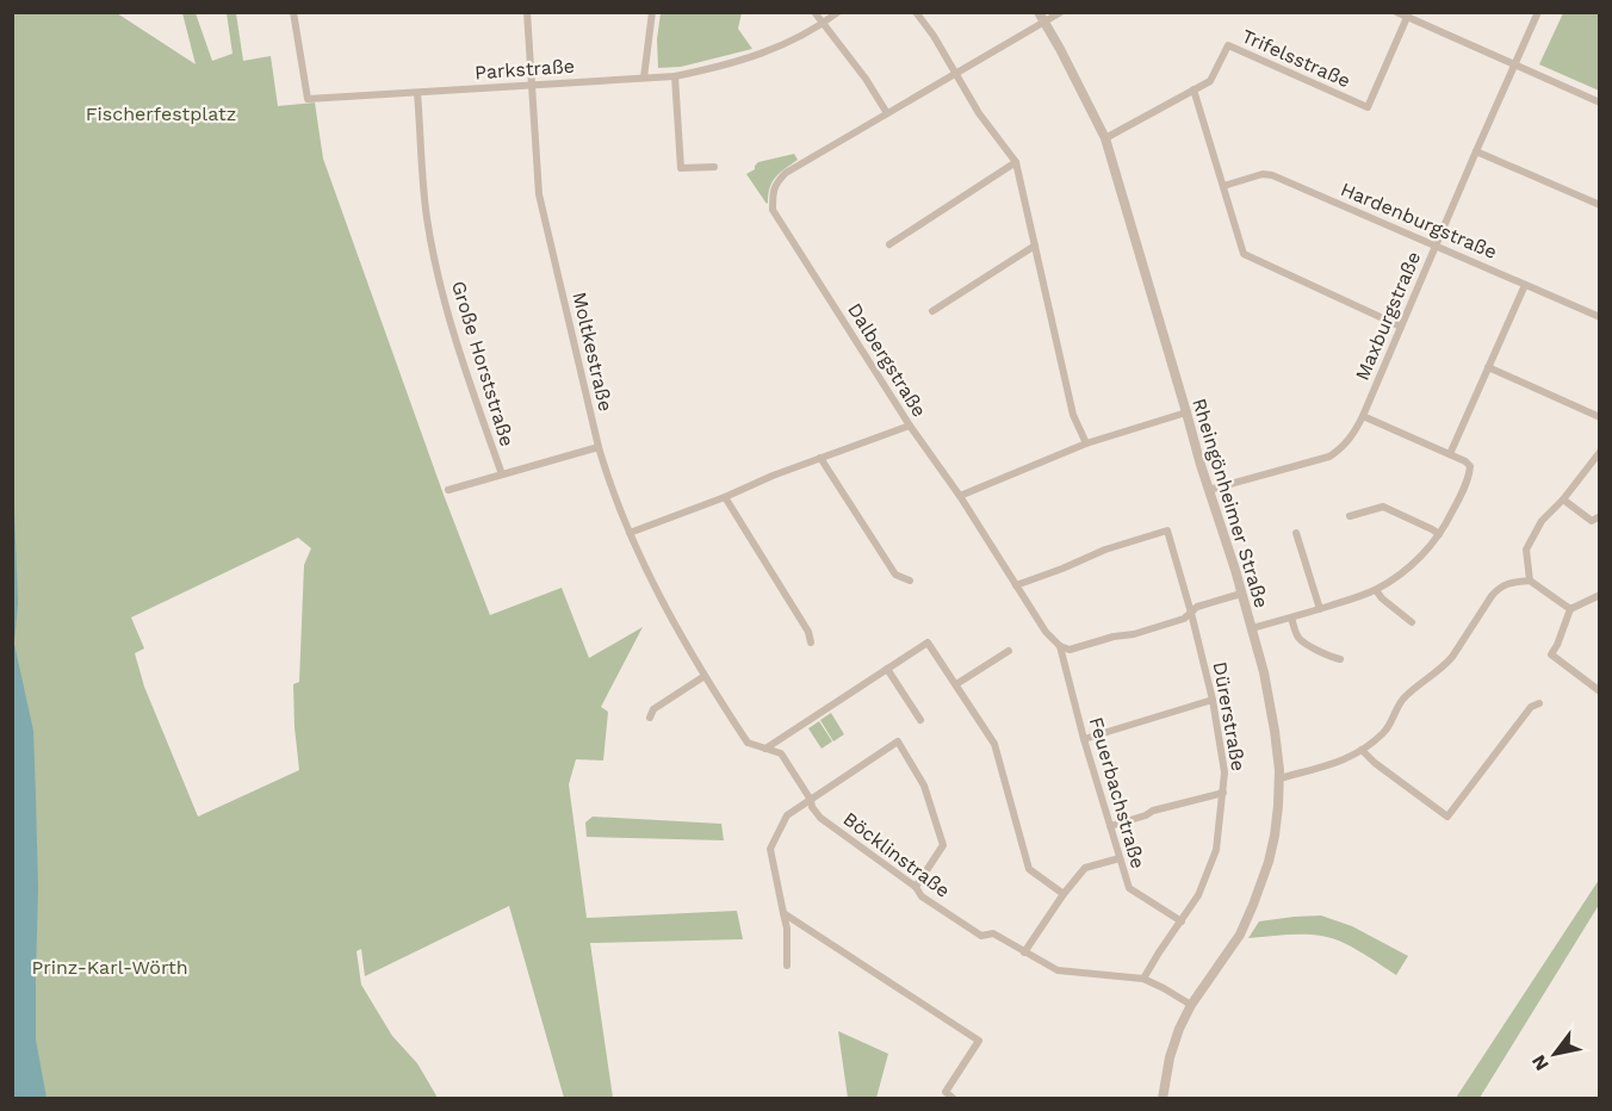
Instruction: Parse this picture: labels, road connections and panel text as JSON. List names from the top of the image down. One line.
{"streets":{"street":["Trifelsstraße","Parkstraße","Hardenburgstraße","Maxburgstraße","Moltkestraße","Dalbergstraße","Große Horststraße","Rheingönheimer Straße","Dürerstraße","Feuerbachstraße","Böcklinstraße"]},"crossings":[["Trifelsstraße","Rheingönheimer Straße"],["Parkstraße","Moltkestraße"],["Parkstraße","Große Horststraße"],["Hardenburgstraße","Maxburgstraße"],["Maxburgstraße","Rheingönheimer Straße"],["Moltkestraße","Böcklinstraße"],["Dalbergstraße","Rheingönheimer Straße"],["Dalbergstraße","Dürerstraße"],["Dalbergstraße","Feuerbachstraße"],["Rheingönheimer Straße","Böcklinstraße"],["Dürerstraße","Feuerbachstraße"],["Dürerstraße","Böcklinstraße"]],"parks":["Fischerfestplatz","Prinz-Karl-Wörth"],"north":"bottom left"}
